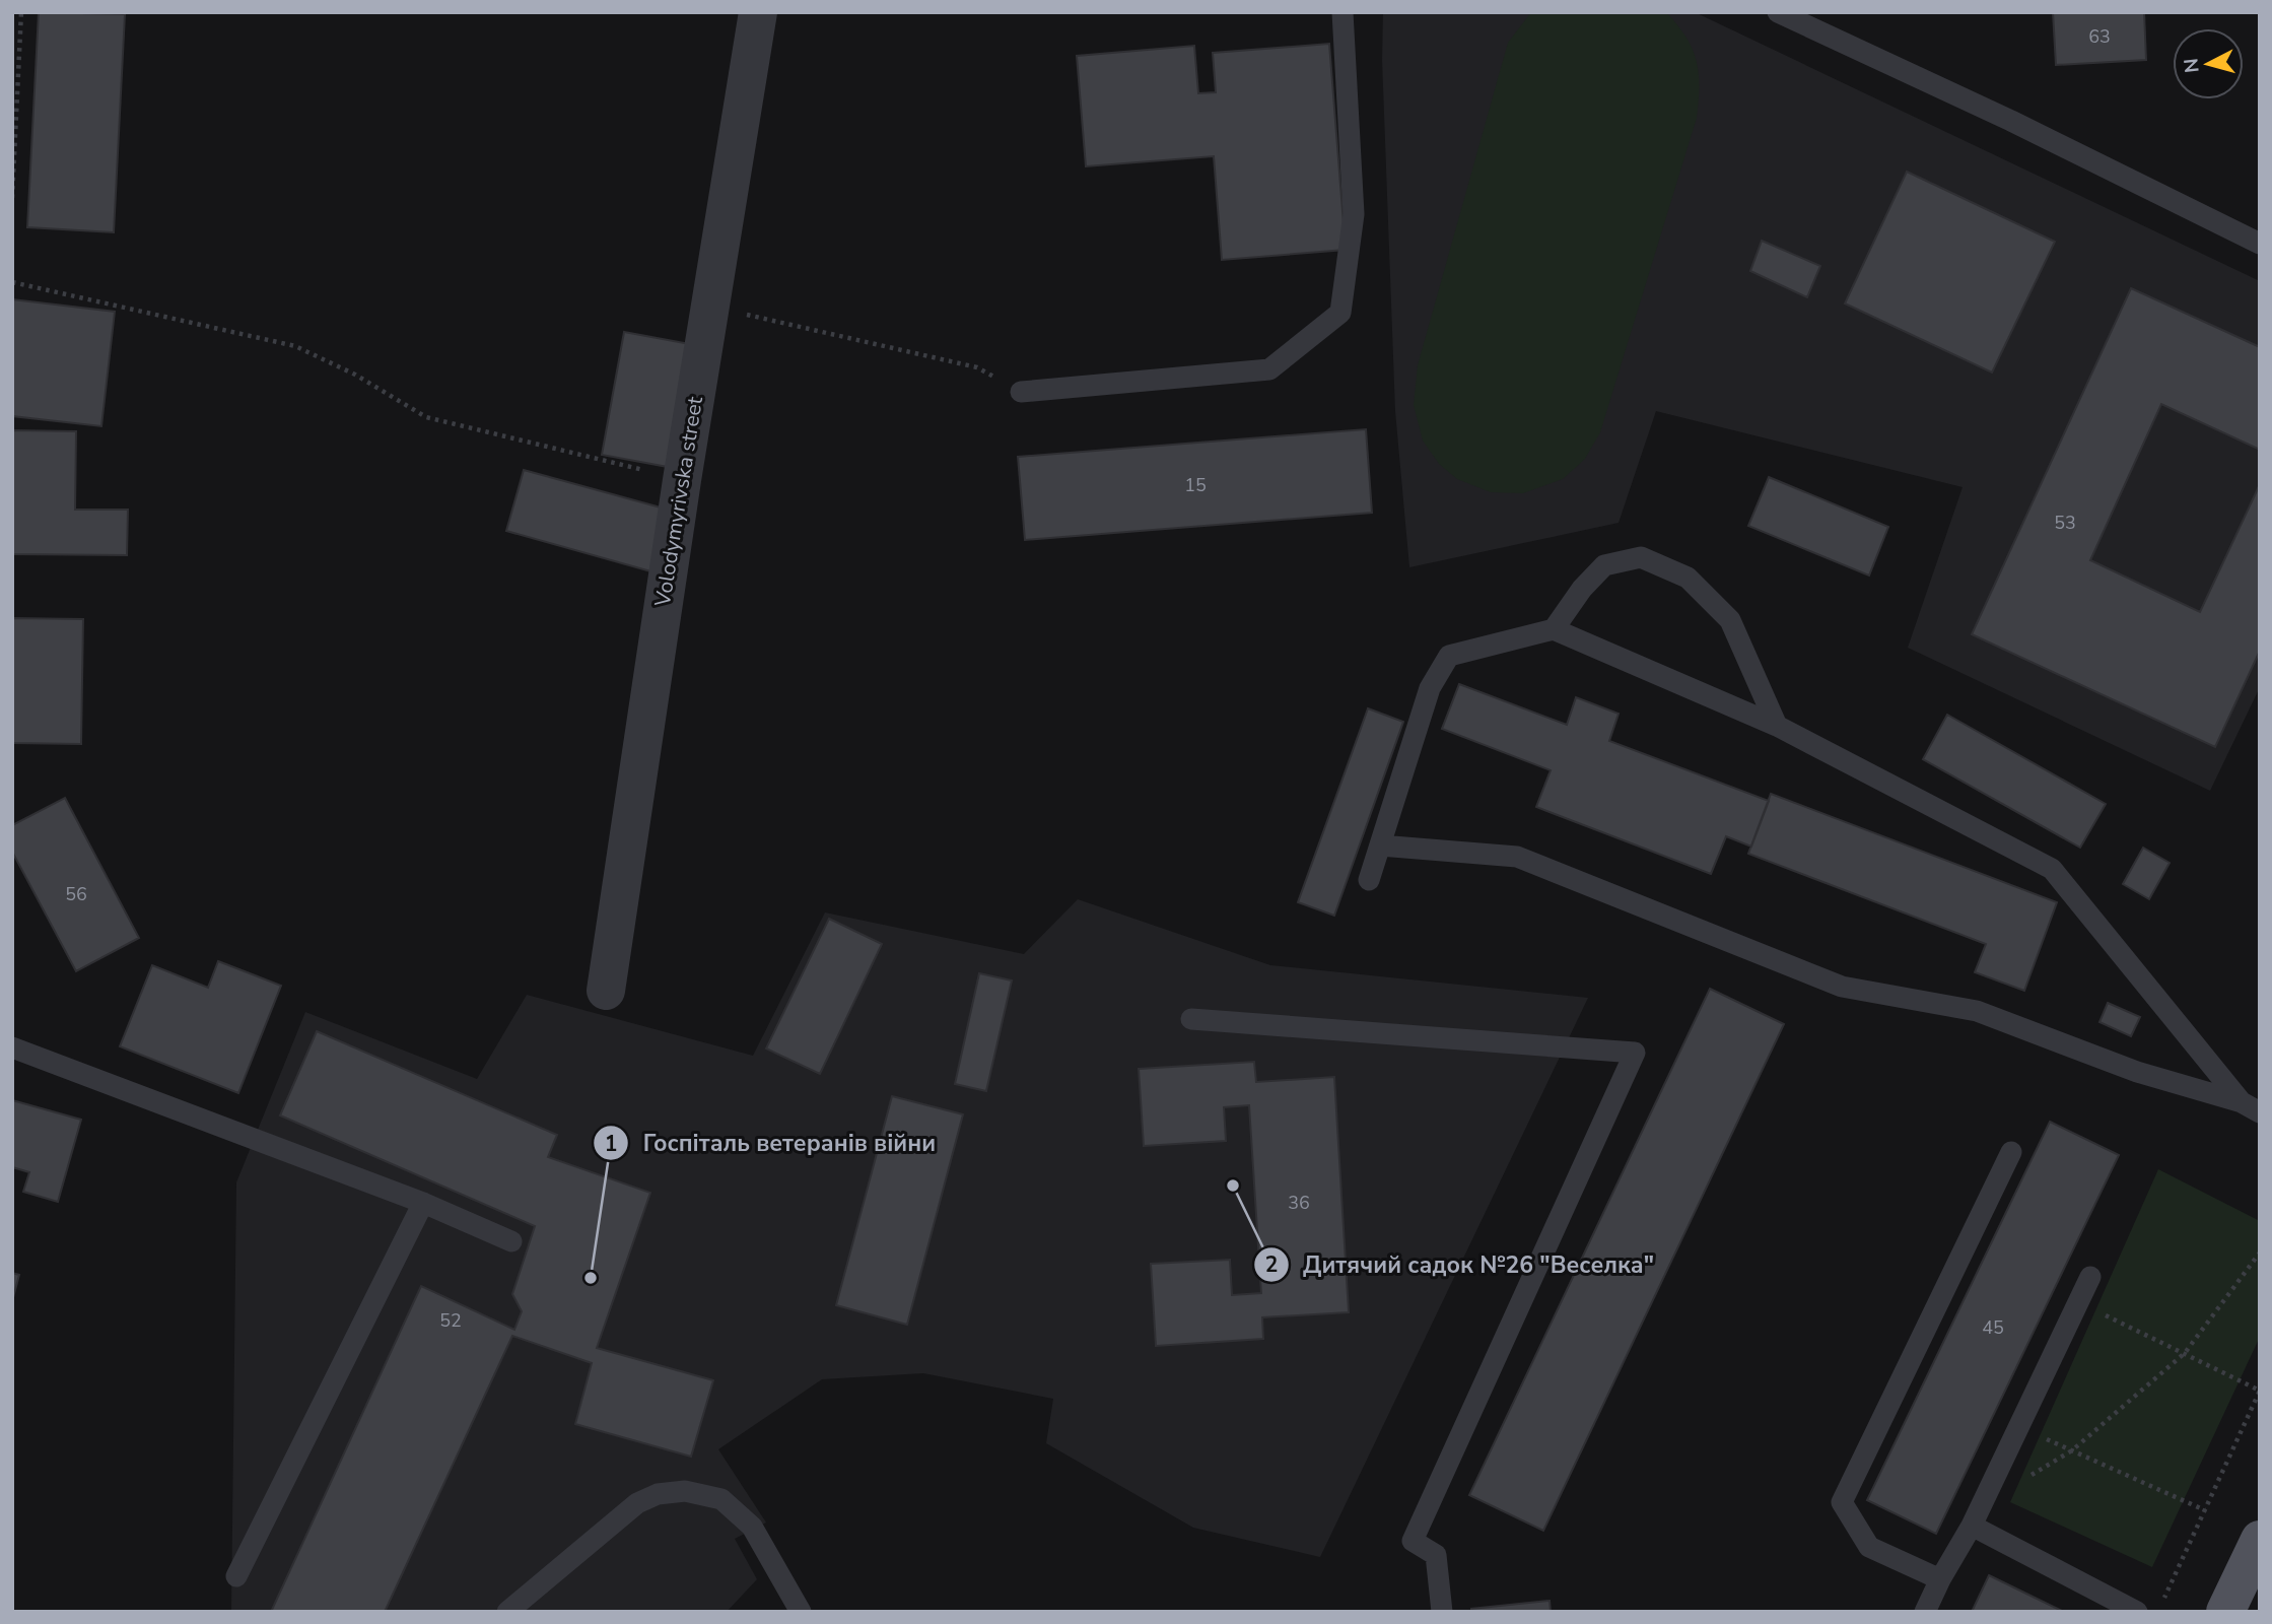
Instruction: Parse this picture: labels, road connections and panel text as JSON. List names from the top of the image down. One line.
{"streets":{"street":["Volodymyrivska street"]},"places":["Дитячий садок №26 \"Веселка\"","Госпіталь ветеранів війни"],"house_numbers":["63","15","53","56","36","52","45"],"north":"left"}
